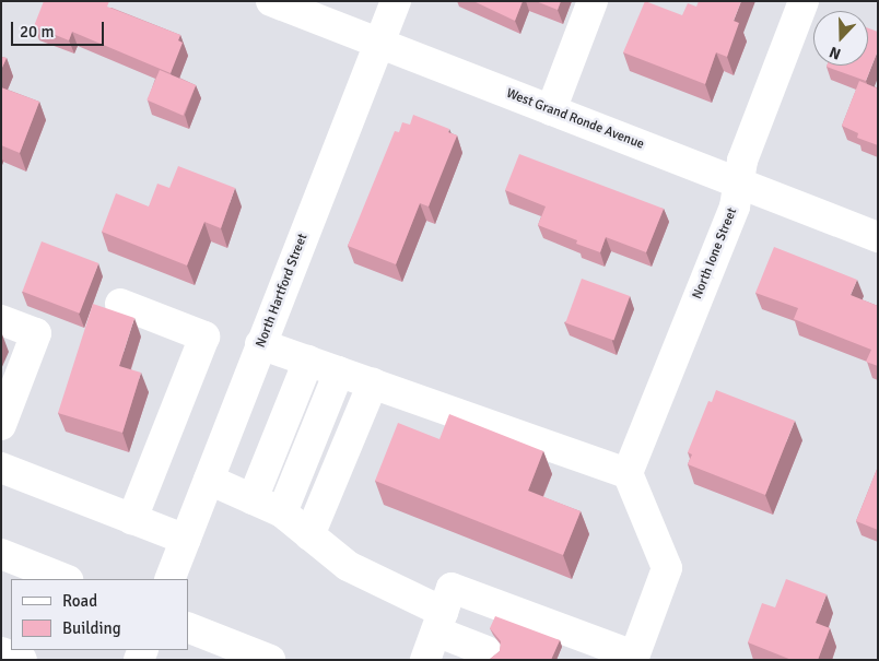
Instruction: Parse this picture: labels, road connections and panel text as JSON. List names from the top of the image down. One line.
{"streets":{"street":["West Grand Ronde Avenue","North Ione Street","North Hartford Street"]},"crossings":[["West Grand Ronde Avenue","North Ione Street"],["West Grand Ronde Avenue","North Hartford Street"]],"legend":["Road","Building"],"scale_bar":"20 m","north":"bottom"}
